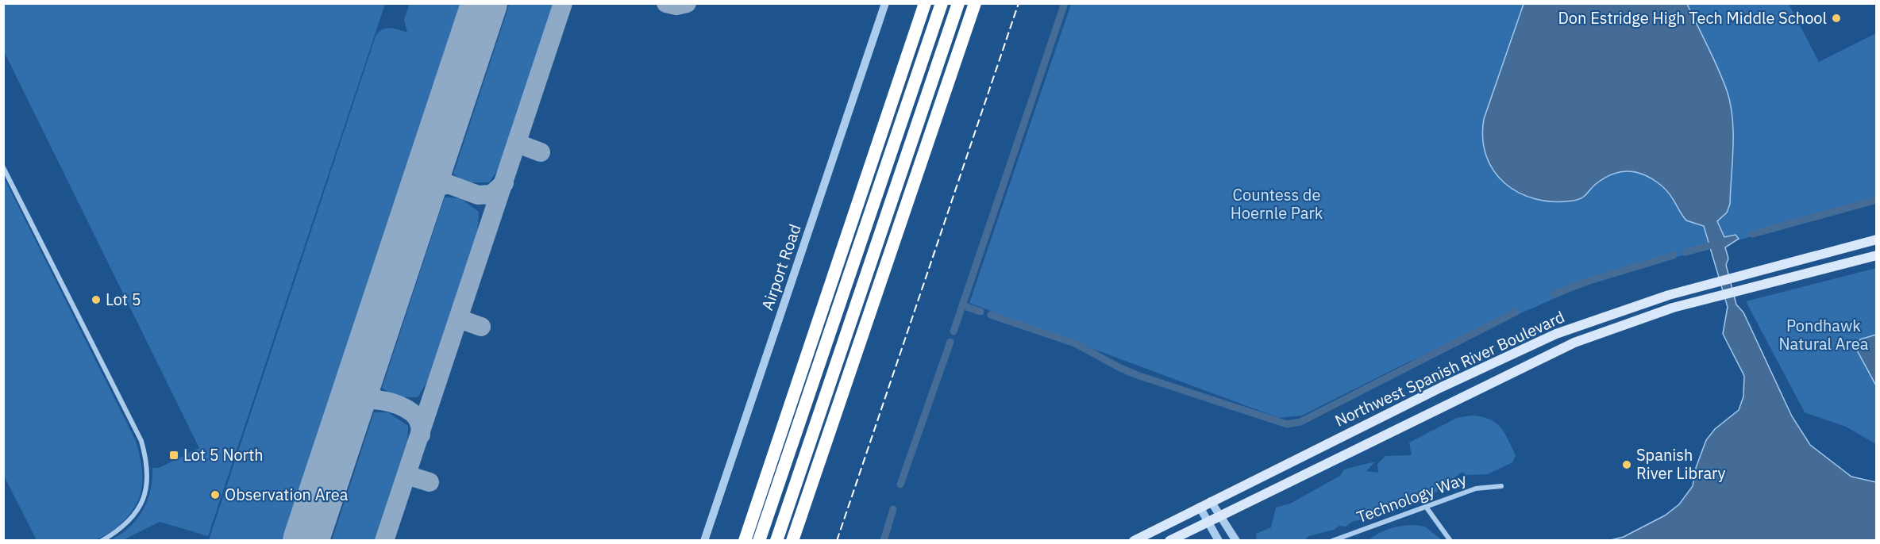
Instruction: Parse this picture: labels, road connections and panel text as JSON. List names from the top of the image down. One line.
{"streets":{"main road":["Northwest Spanish River Boulevard"],"street":["Airport Road","Technology Way"]},"parks":["Countess de Hoernle Park","Pondhawk Natural Area"],"places":{"other":["Don Estridge High Tech Middle School","Lot 5","Spanish River Library","Observation Area"],"transit":["Lot 5 North"]}}
